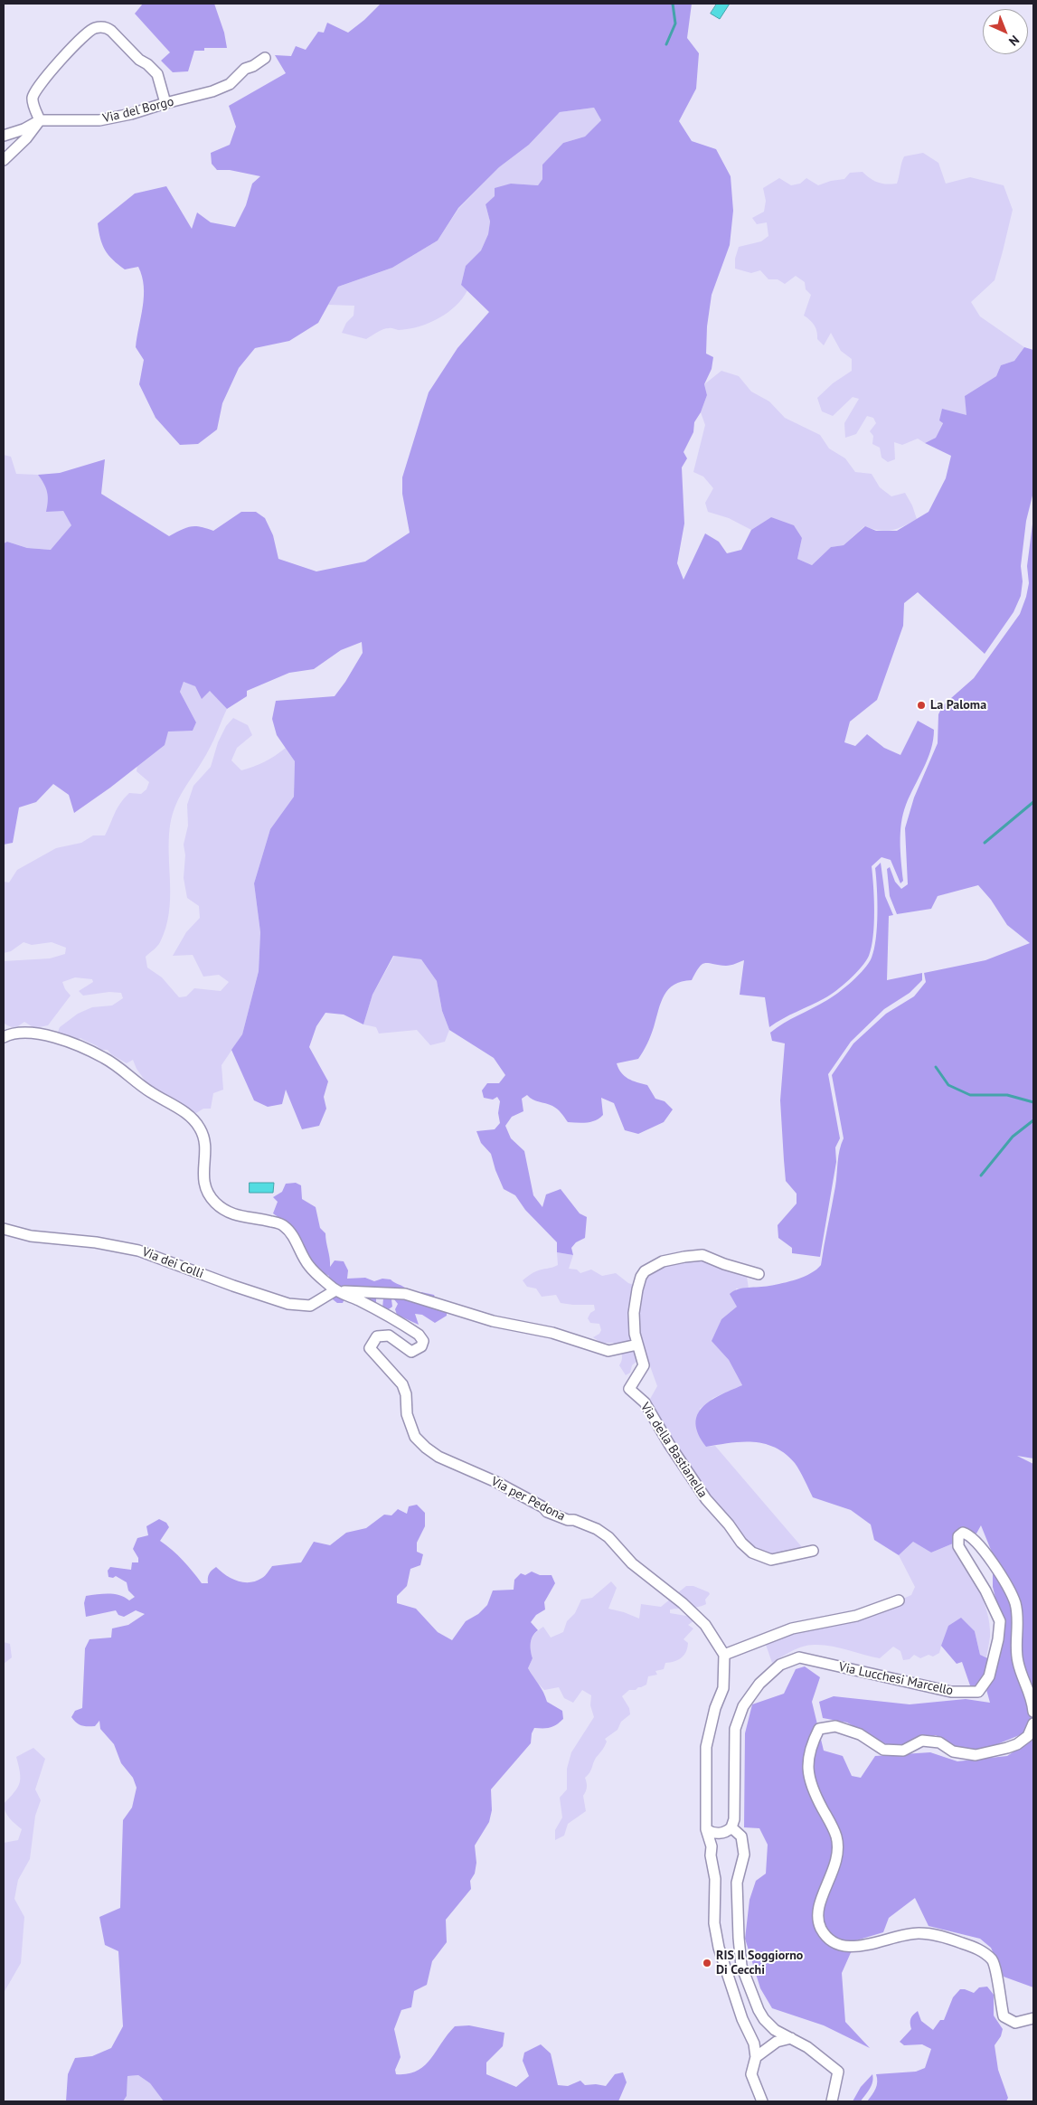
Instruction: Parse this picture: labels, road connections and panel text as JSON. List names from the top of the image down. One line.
{"streets":{"street":["Via del Borgo","Via dei Colli","Via della Bastianella","Via per Pedona","Via Lucchesi Marcello"]},"crossings":[["Via dei Colli","Via per Pedona"]],"places":["La Paloma","RIS Il Soggiorno Di Cecchi"],"north":"bottom right"}
